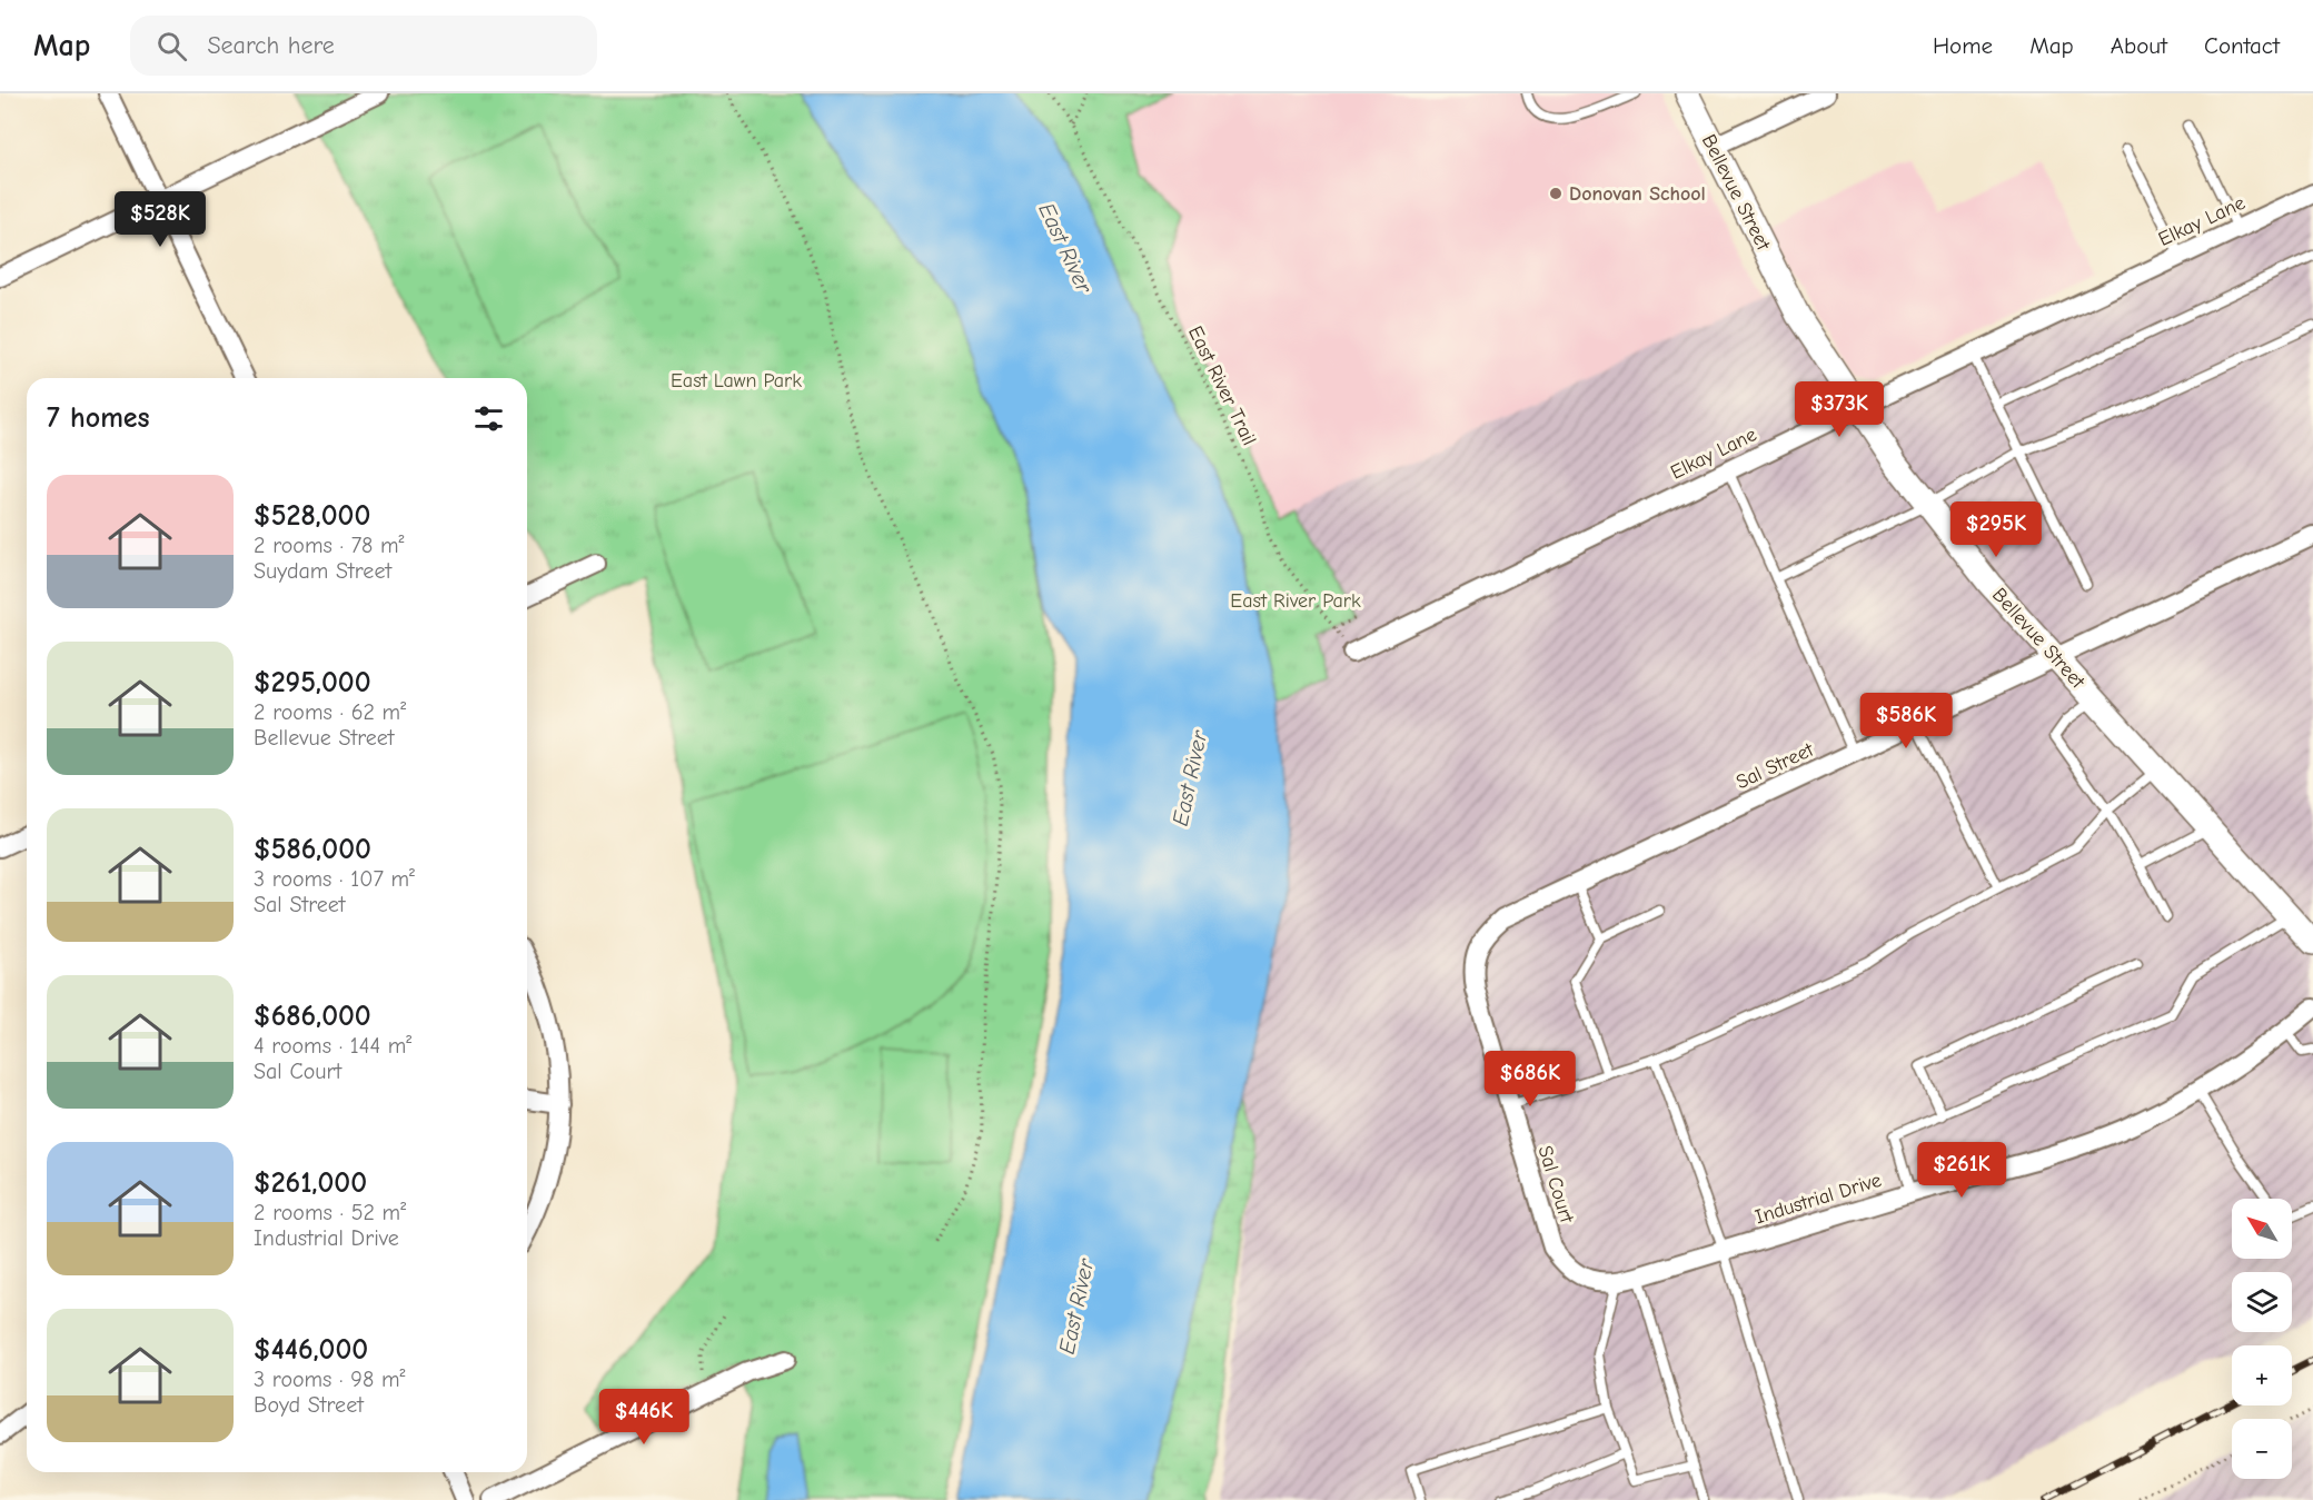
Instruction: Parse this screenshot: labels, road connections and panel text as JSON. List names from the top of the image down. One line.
{"streets":{"street":["Bellevue Street","Elkay Lane","Sal Street","Sal Court","Industrial Drive"],"path":["East River Trail"]},"crossings":[["Bellevue Street","Elkay Lane"],["Bellevue Street","Sal Street"],["Elkay Lane","East River Trail"],["Sal Street","Sal Court"],["Sal Court","Industrial Drive"]],"water":["East River"],"parks":["East Lawn Park","East River Park"],"places":["Donovan School"],"north":"top left","page":{"header":"Map","search":"Search here","nav":["Home","Map","About","Contact"],"price":["$528K","$373K","$295K","$586K","$686K","$261K","$446K"],"heading":"7 homes","list":[{"name":"$528,000","note":"2 rooms · 78 m² · Suydam Street"},{"name":"$295,000","note":"2 rooms · 62 m² · Bellevue Street"},{"name":"$586,000","note":"3 rooms · 107 m² · Sal Street"},{"name":"$686,000","note":"4 rooms · 144 m² · Sal Court"},{"name":"$261,000","note":"2 rooms · 52 m² · Industrial Drive"},{"name":"$446,000","note":"3 rooms · 98 m² · Boyd Street"}],"map_buttons":["+","−"]}}
